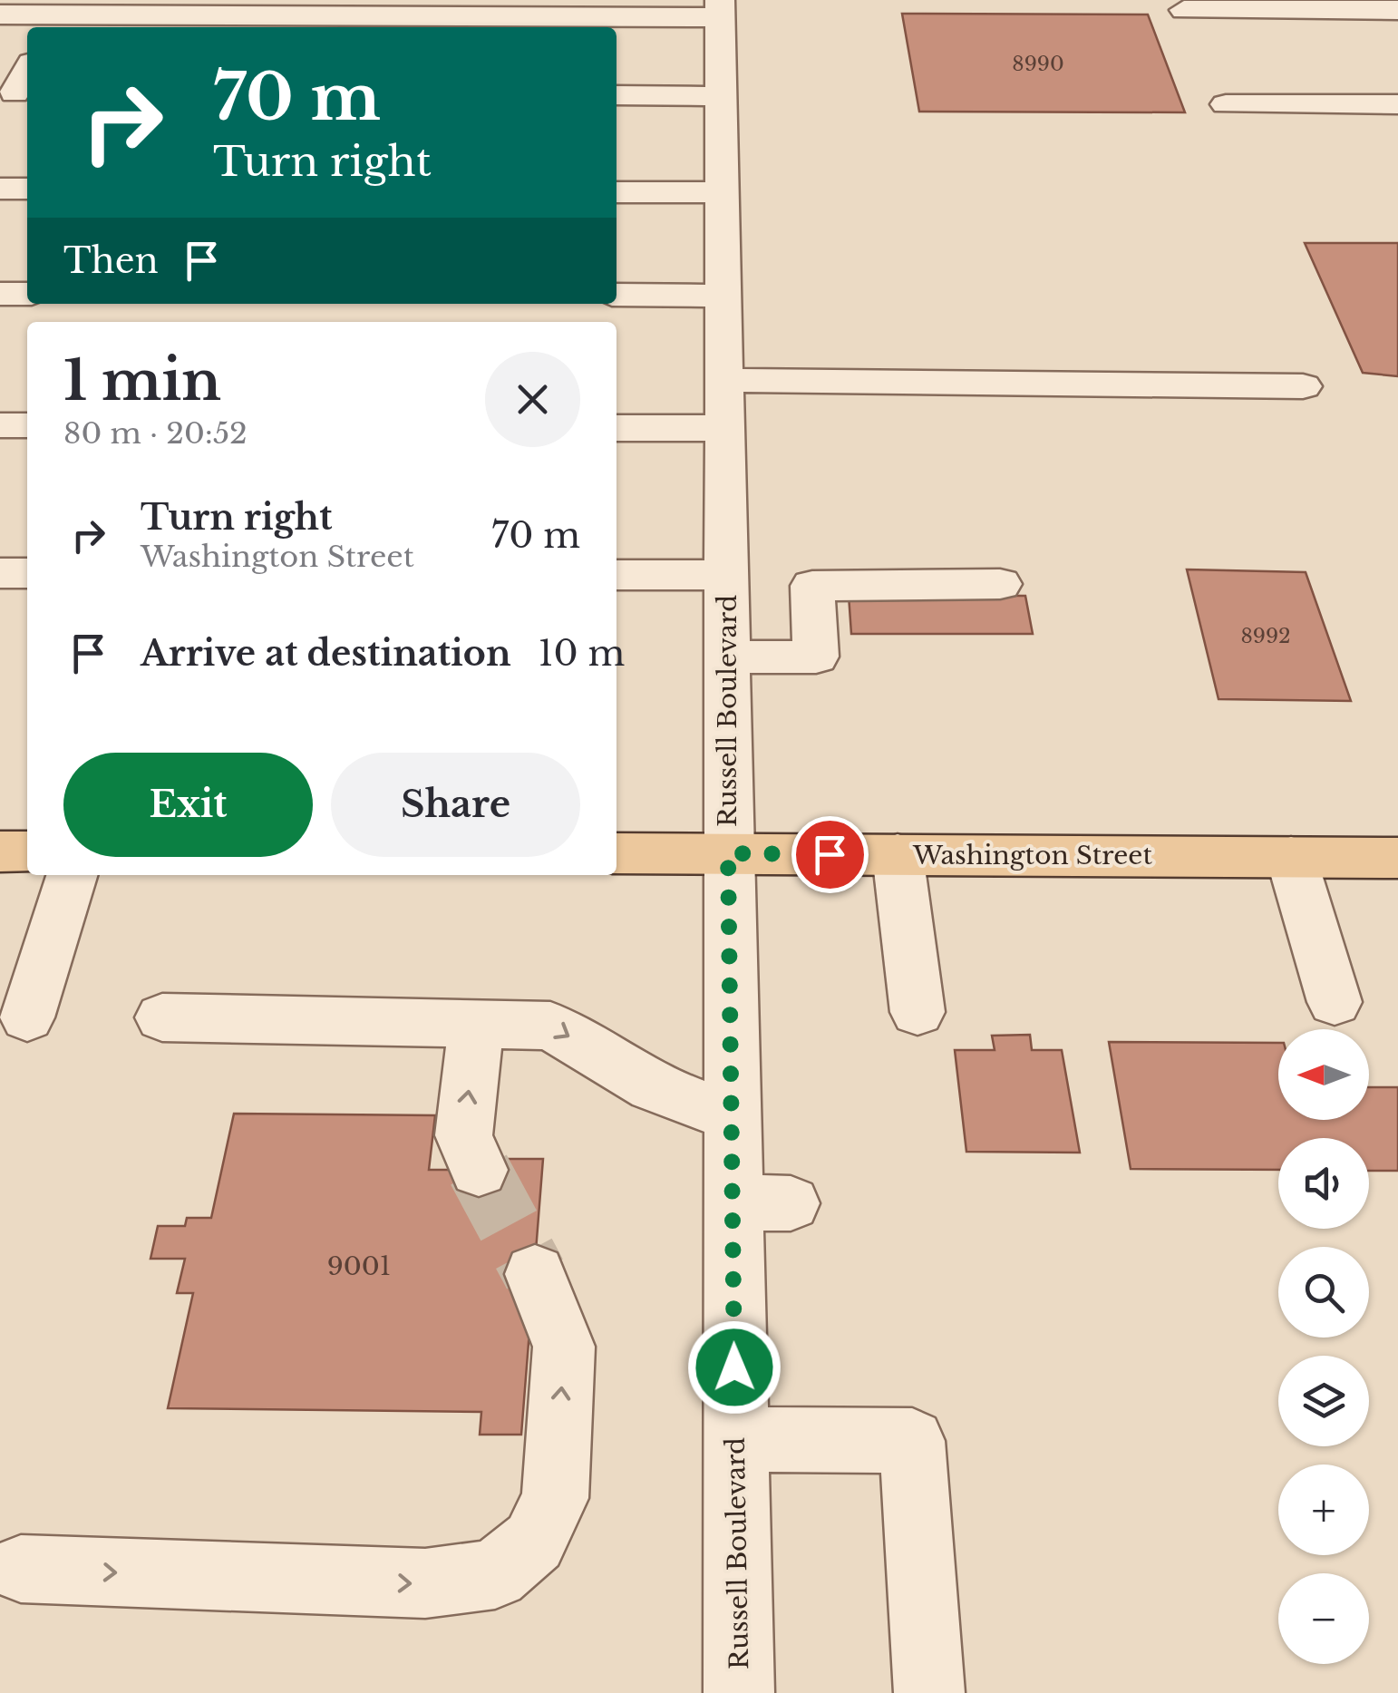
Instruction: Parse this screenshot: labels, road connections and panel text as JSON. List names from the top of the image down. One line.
{"streets":{"main road":["Washington Street"],"street":["Russell Boulevard"]},"crossings":[["Russell Boulevard","Washington Street"]],"house_numbers":["8990","8992","9001"],"north":"left","page":{"turn":["70 m","Turn right"],"then":"Then","heading":["1 min","80 m · 20:52"],"list":[{"name":"Turn right","note":"Washington Street","value":"70 m"},{"name":"Arrive at destination","value":"10 m"}],"buttons":["Exit","Share"],"map_buttons":["+","−"]}}
